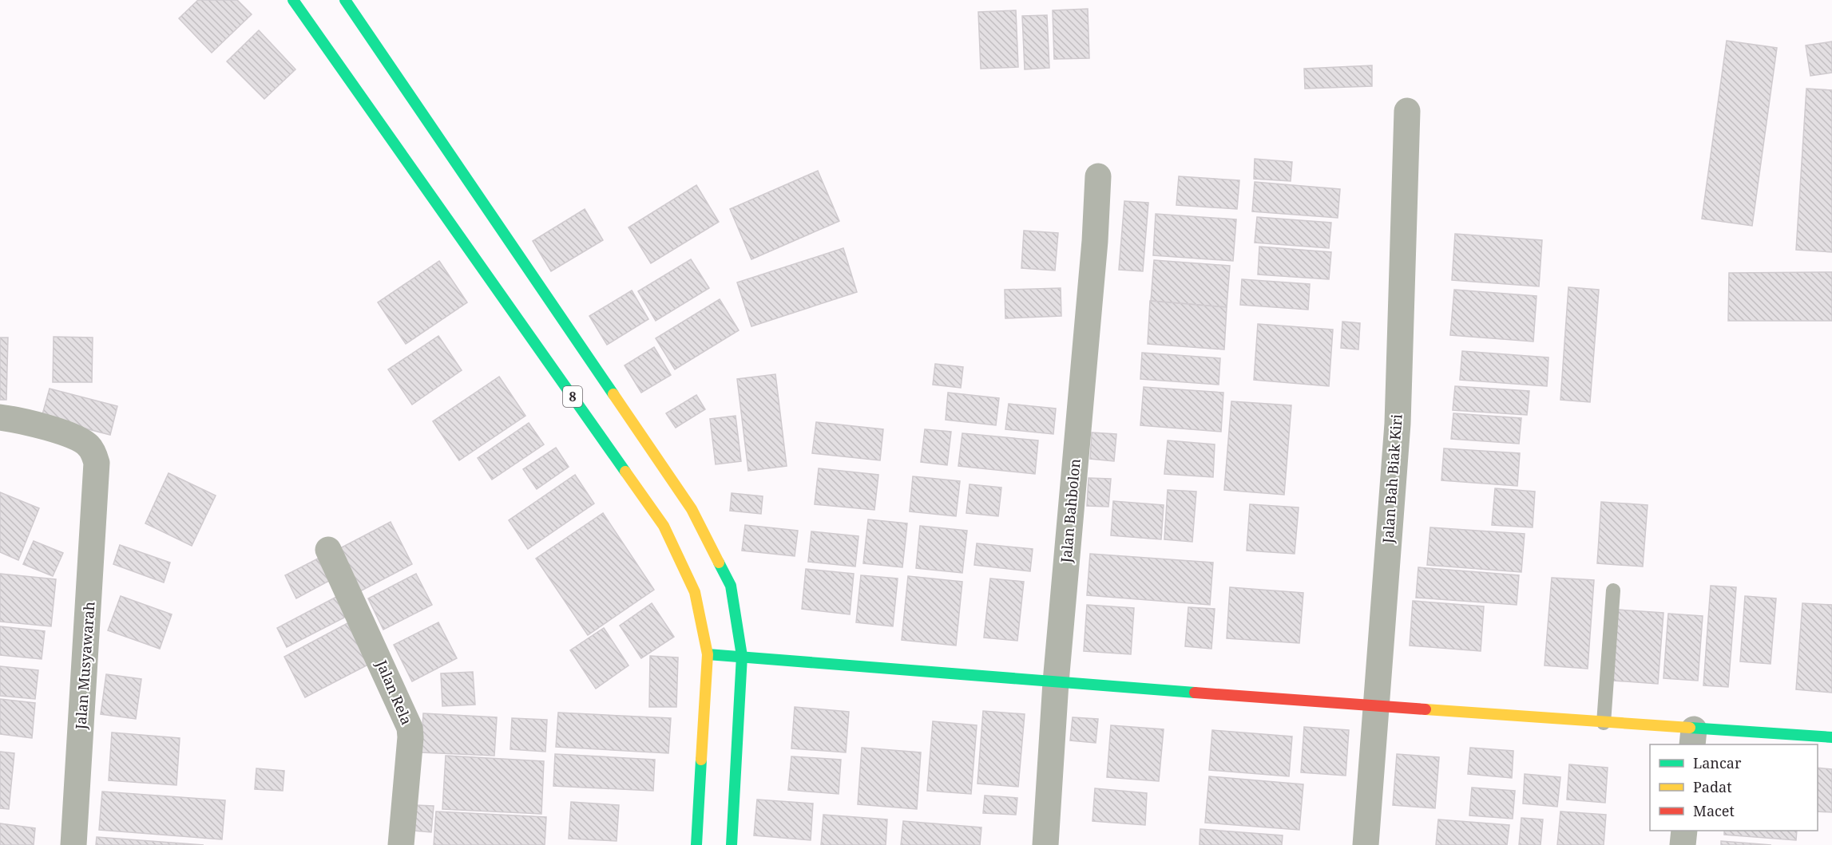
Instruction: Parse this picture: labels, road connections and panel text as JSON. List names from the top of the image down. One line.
{"streets":{"main road":["8"],"street":["Jalan Bah Biak Kiri","Jalan Bahbolon","Jalan Musyawarah","Jalan Rela"]},"legend":["Lancar","Padat","Macet"]}
